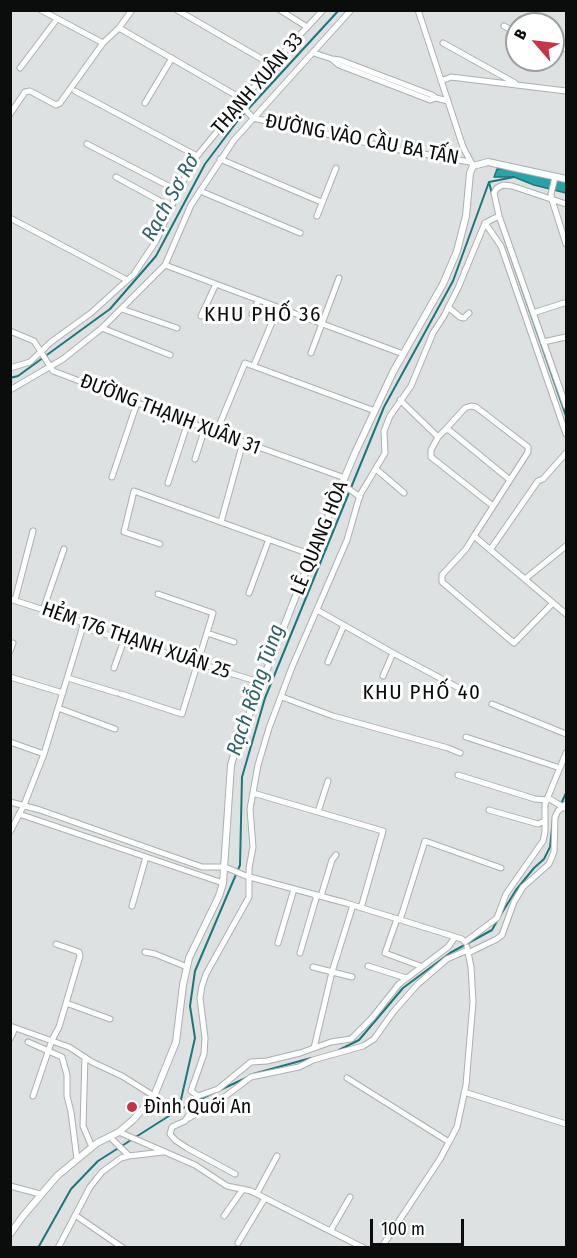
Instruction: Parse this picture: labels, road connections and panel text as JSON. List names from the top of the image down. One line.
{"streets":{"street":["THẠNH XUÂN 33","ĐƯỜNG VÀO CẦU BA TẤN","ĐƯỜNG THẠNH XUÂN 31","LÊ QUANG HÒA","HẺM 176 THẠNH XUÂN 25"]},"crossings":[["ĐƯỜNG VÀO CẦU BA TẤN","LÊ QUANG HÒA"],["ĐƯỜNG THẠNH XUÂN 31","LÊ QUANG HÒA"],["LÊ QUANG HÒA","HẺM 176 THẠNH XUÂN 25"]],"districts":["KHU PHỐ 36","KHU PHỐ 40"],"water":["Rạch Sơ Rơ","Rạch Rỗng Tùng"],"places":["Đình Quới An"],"scale_bar":"100 m","north":"top left"}
